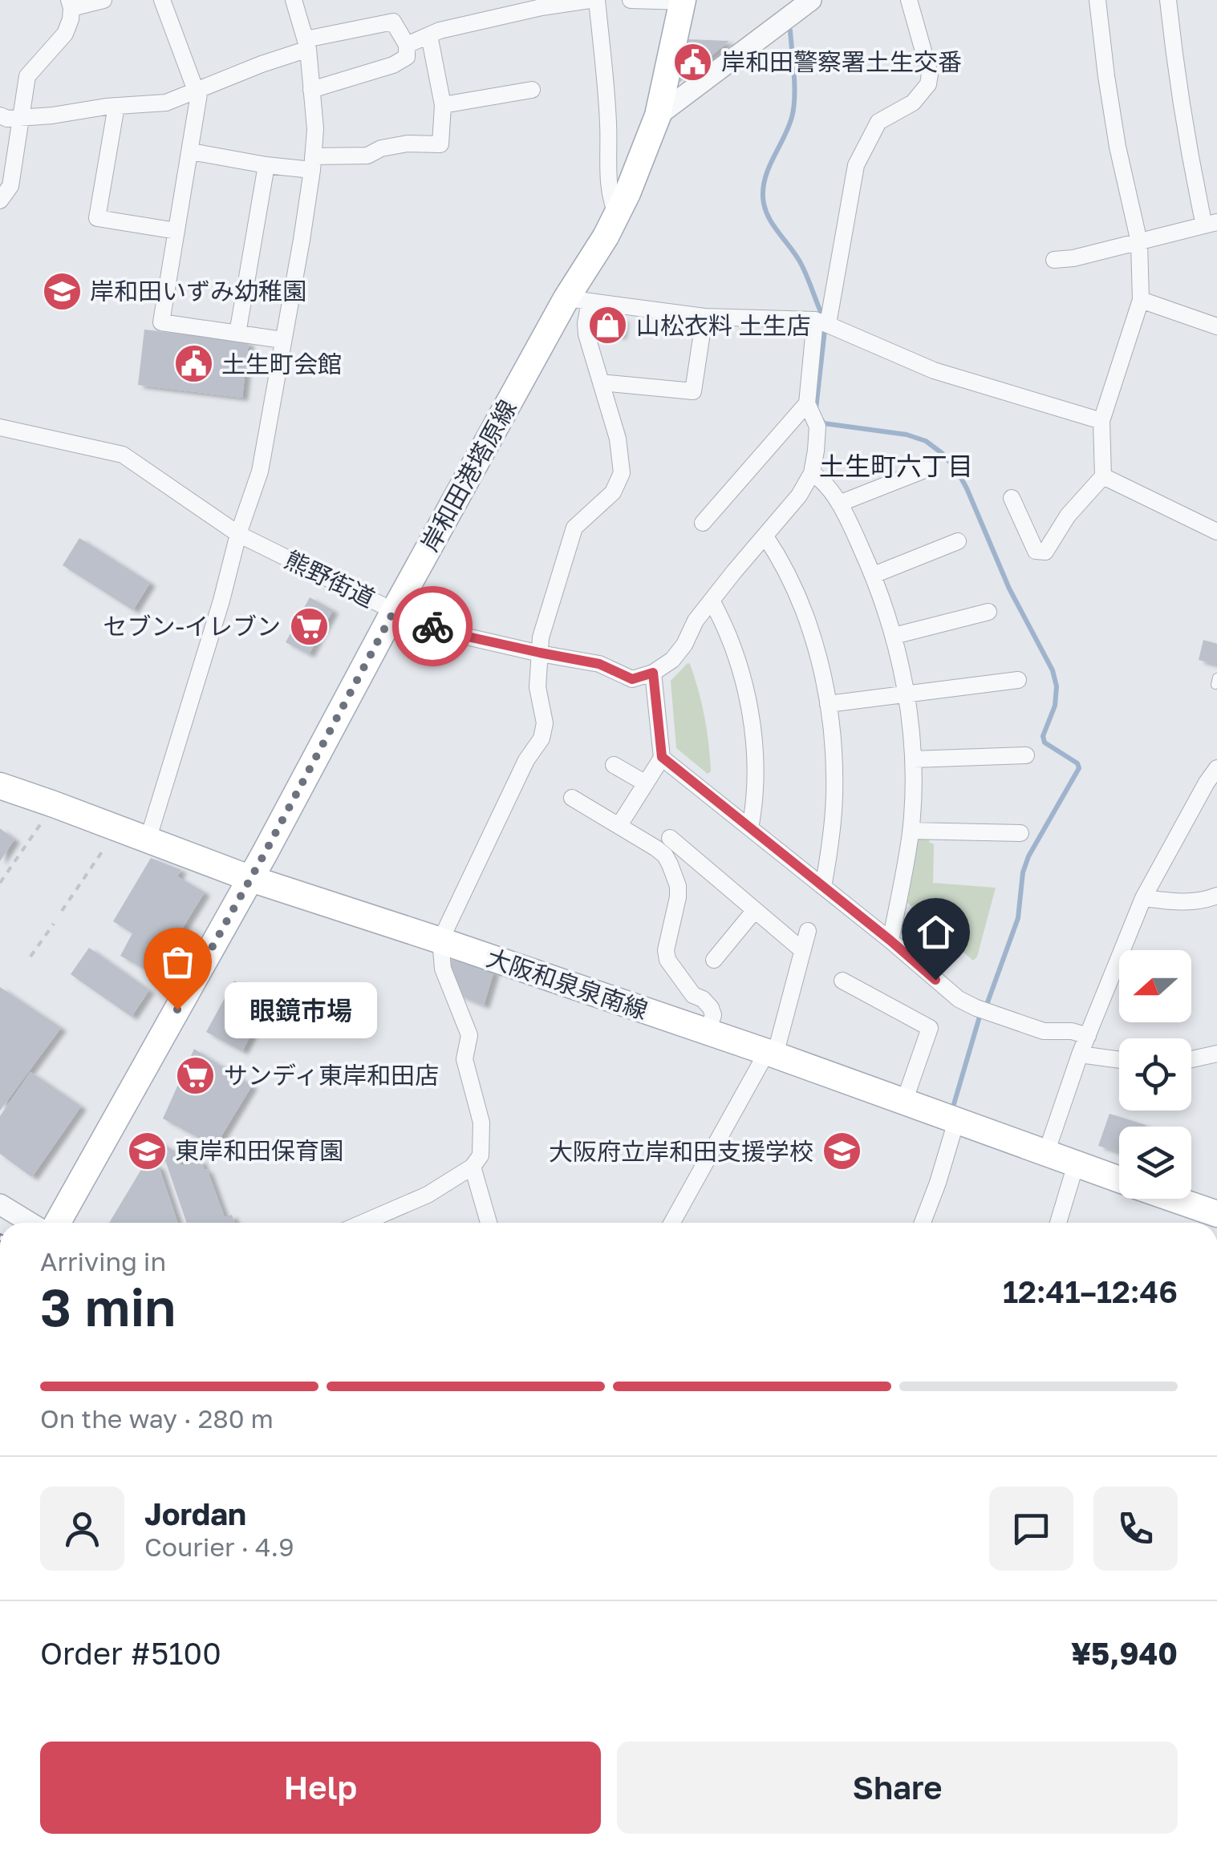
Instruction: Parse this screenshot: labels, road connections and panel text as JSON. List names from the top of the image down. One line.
{"streets":{"main road":["岸和田港塔原線","大阪和泉泉南線"],"street":["熊野街道"]},"crossings":[["岸和田港塔原線","熊野街道"],["岸和田港塔原線","大阪和泉泉南線"]],"districts":["土生町六丁目"],"places":{"public building":["岸和田警察署土生交番","土生町会館"],"school or university":["岸和田いずみ幼稚園","東岸和田保育園","大阪府立岸和田支援学校"],"shop":["山松衣料 土生店"],"supermarket":["セブン-イレブン","サンディ東岸和田店"],"other":["眼鏡市場"]},"north":"left","page":{"bubble":"眼鏡市場","heading":["3 min","Arriving in","12:41–12:46"],"panel":["Jordan","Courier · 4.9","Order #5100","¥5,940"],"bar":"On the way · 280 m","buttons":["Help","Share"]}}
